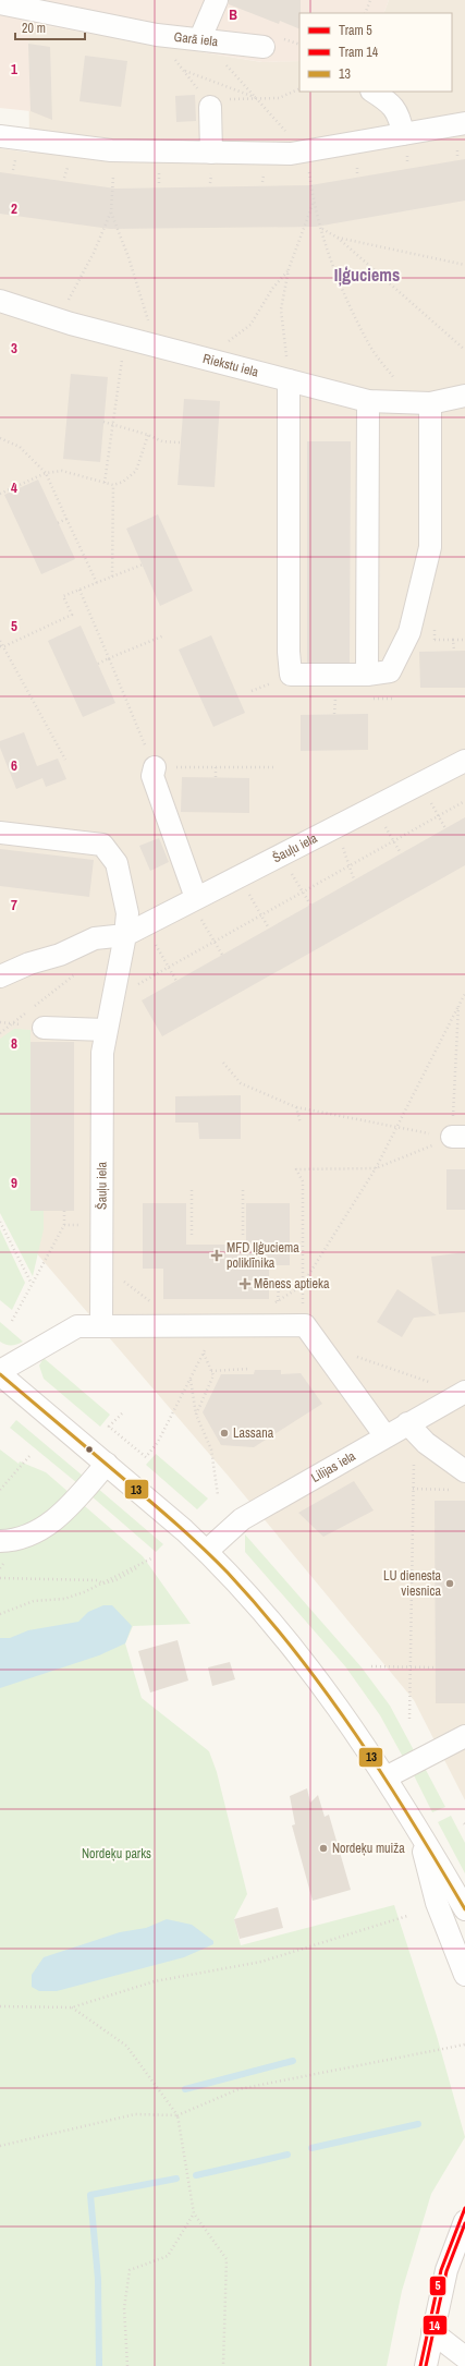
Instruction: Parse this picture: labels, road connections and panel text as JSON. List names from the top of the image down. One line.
{"streets":{"street":["Garā iela","Riekstu iela","Šauļu iela","Lilijas iela"]},"districts":["Iļģuciems"],"parks":["Nordeķu parks"],"places":{"health":["MFD Iļģuciema poliklīnika","Mēness aptieka"],"other":["Lassana","LU dienesta viesnica","Nordeķu muiža"]},"lines":["transit line 13","tram line 5","tram line 14"],"legend":["Tram 5","Tram 14","13"],"scale_bar":"20 m","grid":{"columns":["B"],"rows":["1","2","3","4","5","6","7","8","9"]}}
